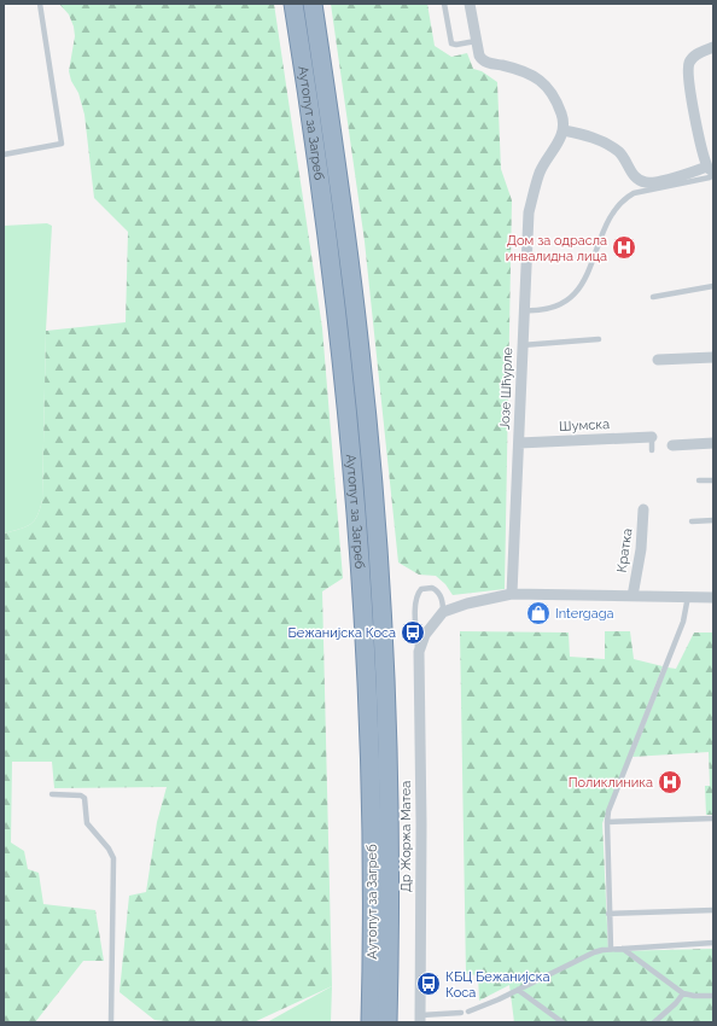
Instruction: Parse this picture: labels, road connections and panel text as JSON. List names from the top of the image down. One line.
{"streets":{"highway":["Аутопут за Загреб"],"street":["Јозе Шћурле","Шумска","Кратка","Др Жоржа Матеа"]},"crossings":[["Јозе Шћурле","Шумска"]],"places":{"hospital":["Дом за одрасла инвалидна лица","Поликлиника"],"shop":["Intergaga"],"bus stop":["Бежанијска Коса","КБЦ Бежанијска Коса"]}}
